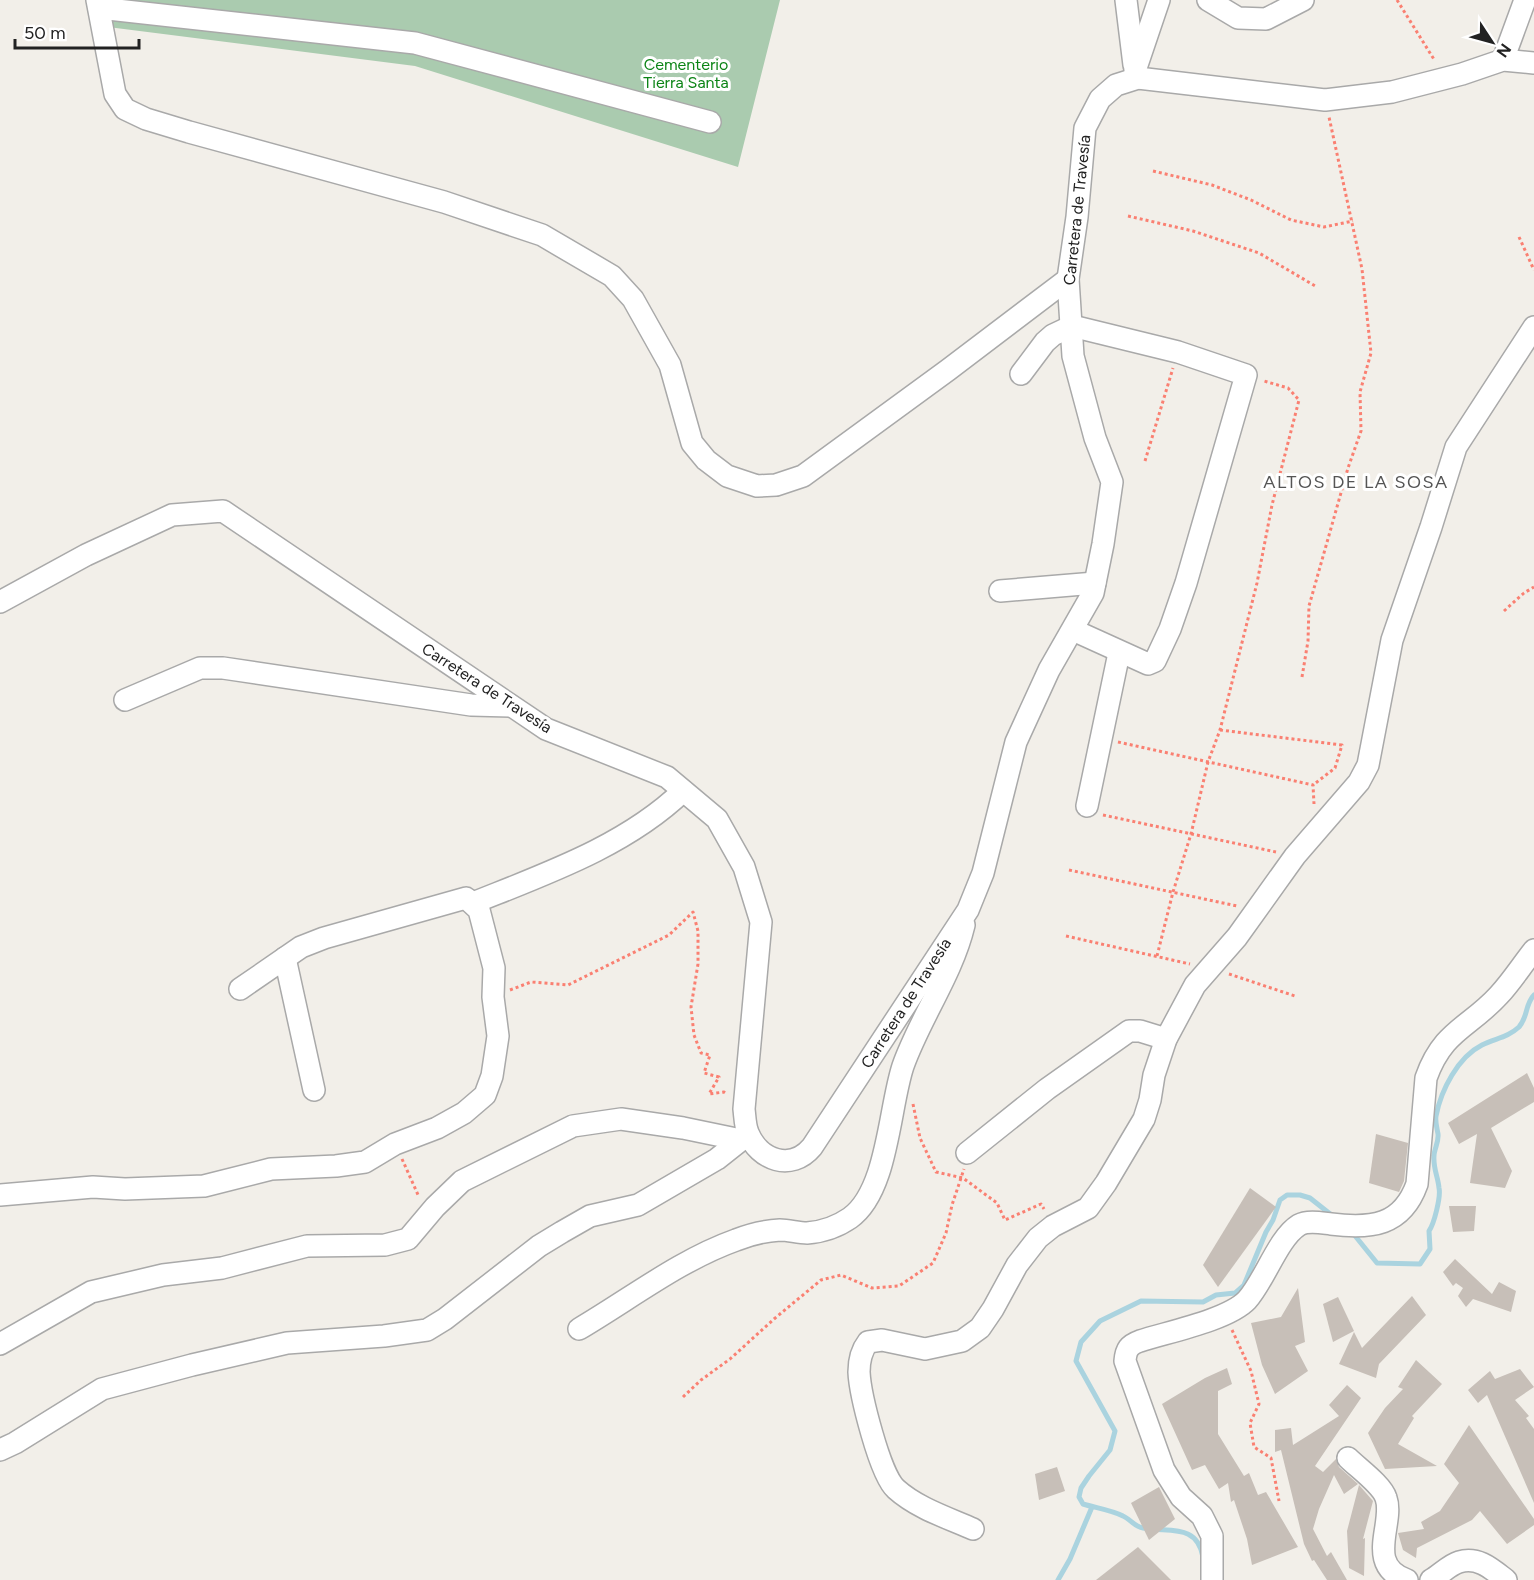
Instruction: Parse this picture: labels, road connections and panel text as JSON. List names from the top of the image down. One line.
{"streets":{"street":["Carretera de Travesía"]},"districts":["ALTOS DE LA SOSA"],"parks":["Cementerio Tierra Santa"],"scale_bar":"50 m","north":"bottom right"}
